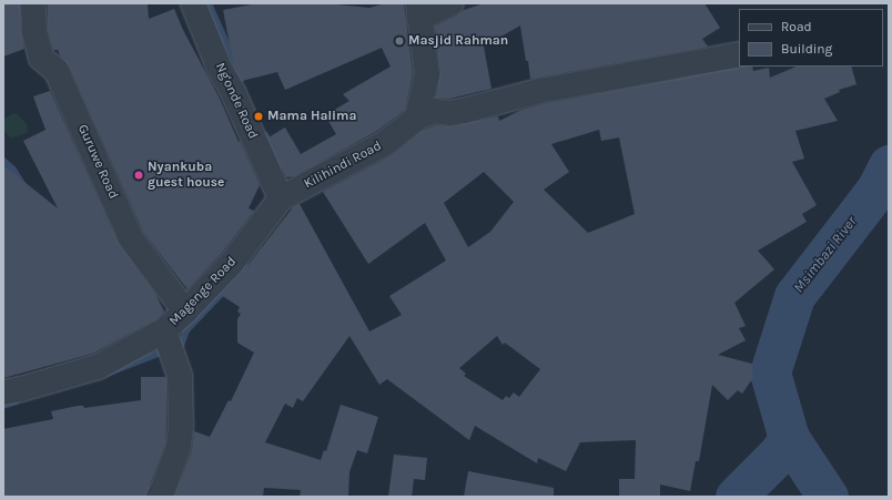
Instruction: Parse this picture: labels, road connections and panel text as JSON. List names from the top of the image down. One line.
{"streets":{"street":["Ng'onde Road","Guruwe Road","Kilihindi Road","Magenge Road"]},"crossings":[["Ng'onde Road","Kilihindi Road"],["Ng'onde Road","Magenge Road"],["Guruwe Road","Magenge Road"],["Kilihindi Road","Magenge Road"]],"water":["Msimbazi River"],"places":["Masjid Rahman","Mama Halima","Nyankuba guest house"],"legend":["Road","Building"]}
